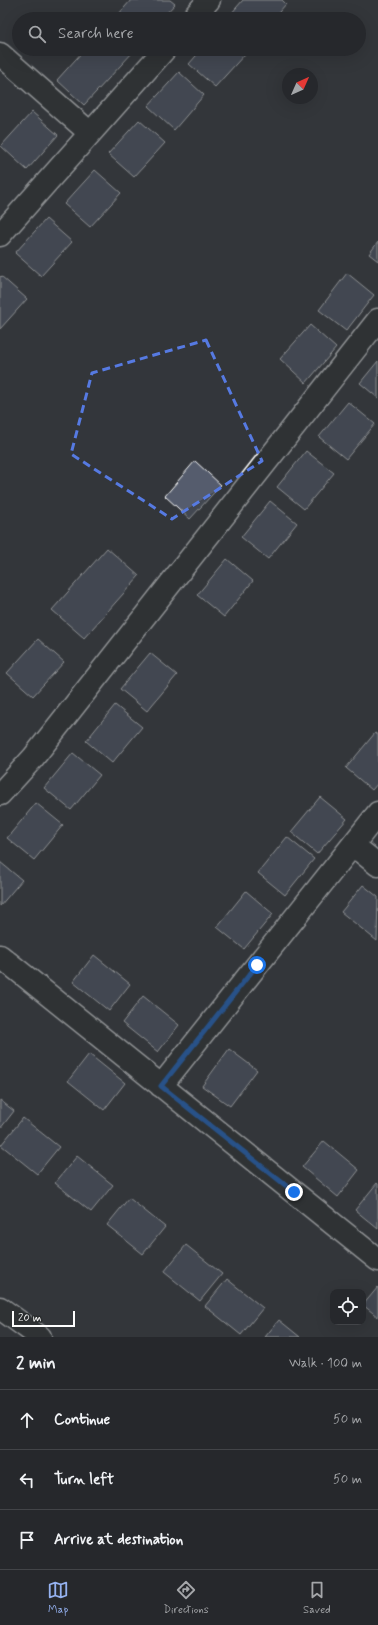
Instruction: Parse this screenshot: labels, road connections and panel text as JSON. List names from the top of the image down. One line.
{"scale_bar":"20 m","north":"top right","page":{"search":"Search here","scale":"20 m","heading":["2 min","Walk · 100 m"],"list":[["Continue","50 m"],["Turn left","50 m"],"Arrive at destination"],"nav":["Map","Directions","Saved"]}}
